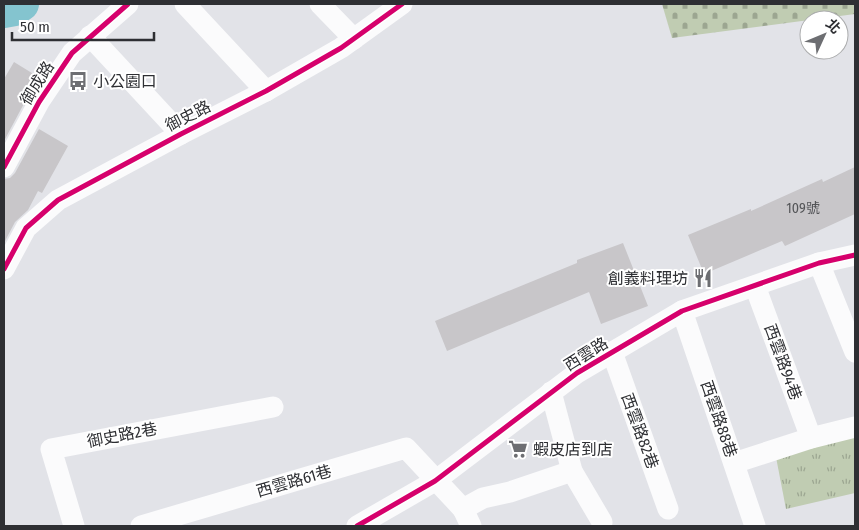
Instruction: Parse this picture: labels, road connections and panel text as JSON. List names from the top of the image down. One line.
{"streets":{"street":["御成路","御史路","西雲路","西雲路94巷","西雲路88巷","西雲路82巷","御史路2巷","西雲路61巷"]},"crossings":[["西雲路","西雲路94巷"],["西雲路","西雲路88巷"],["西雲路","西雲路82巷"],["西雲路","西雲路61巷"]],"places":{"bus stop":["小公園口"],"restaurant":["創義料理坊"],"supermarket":["蝦皮店到店"]},"house_numbers":["109號"],"scale_bar":"50 m","north":"top right"}
